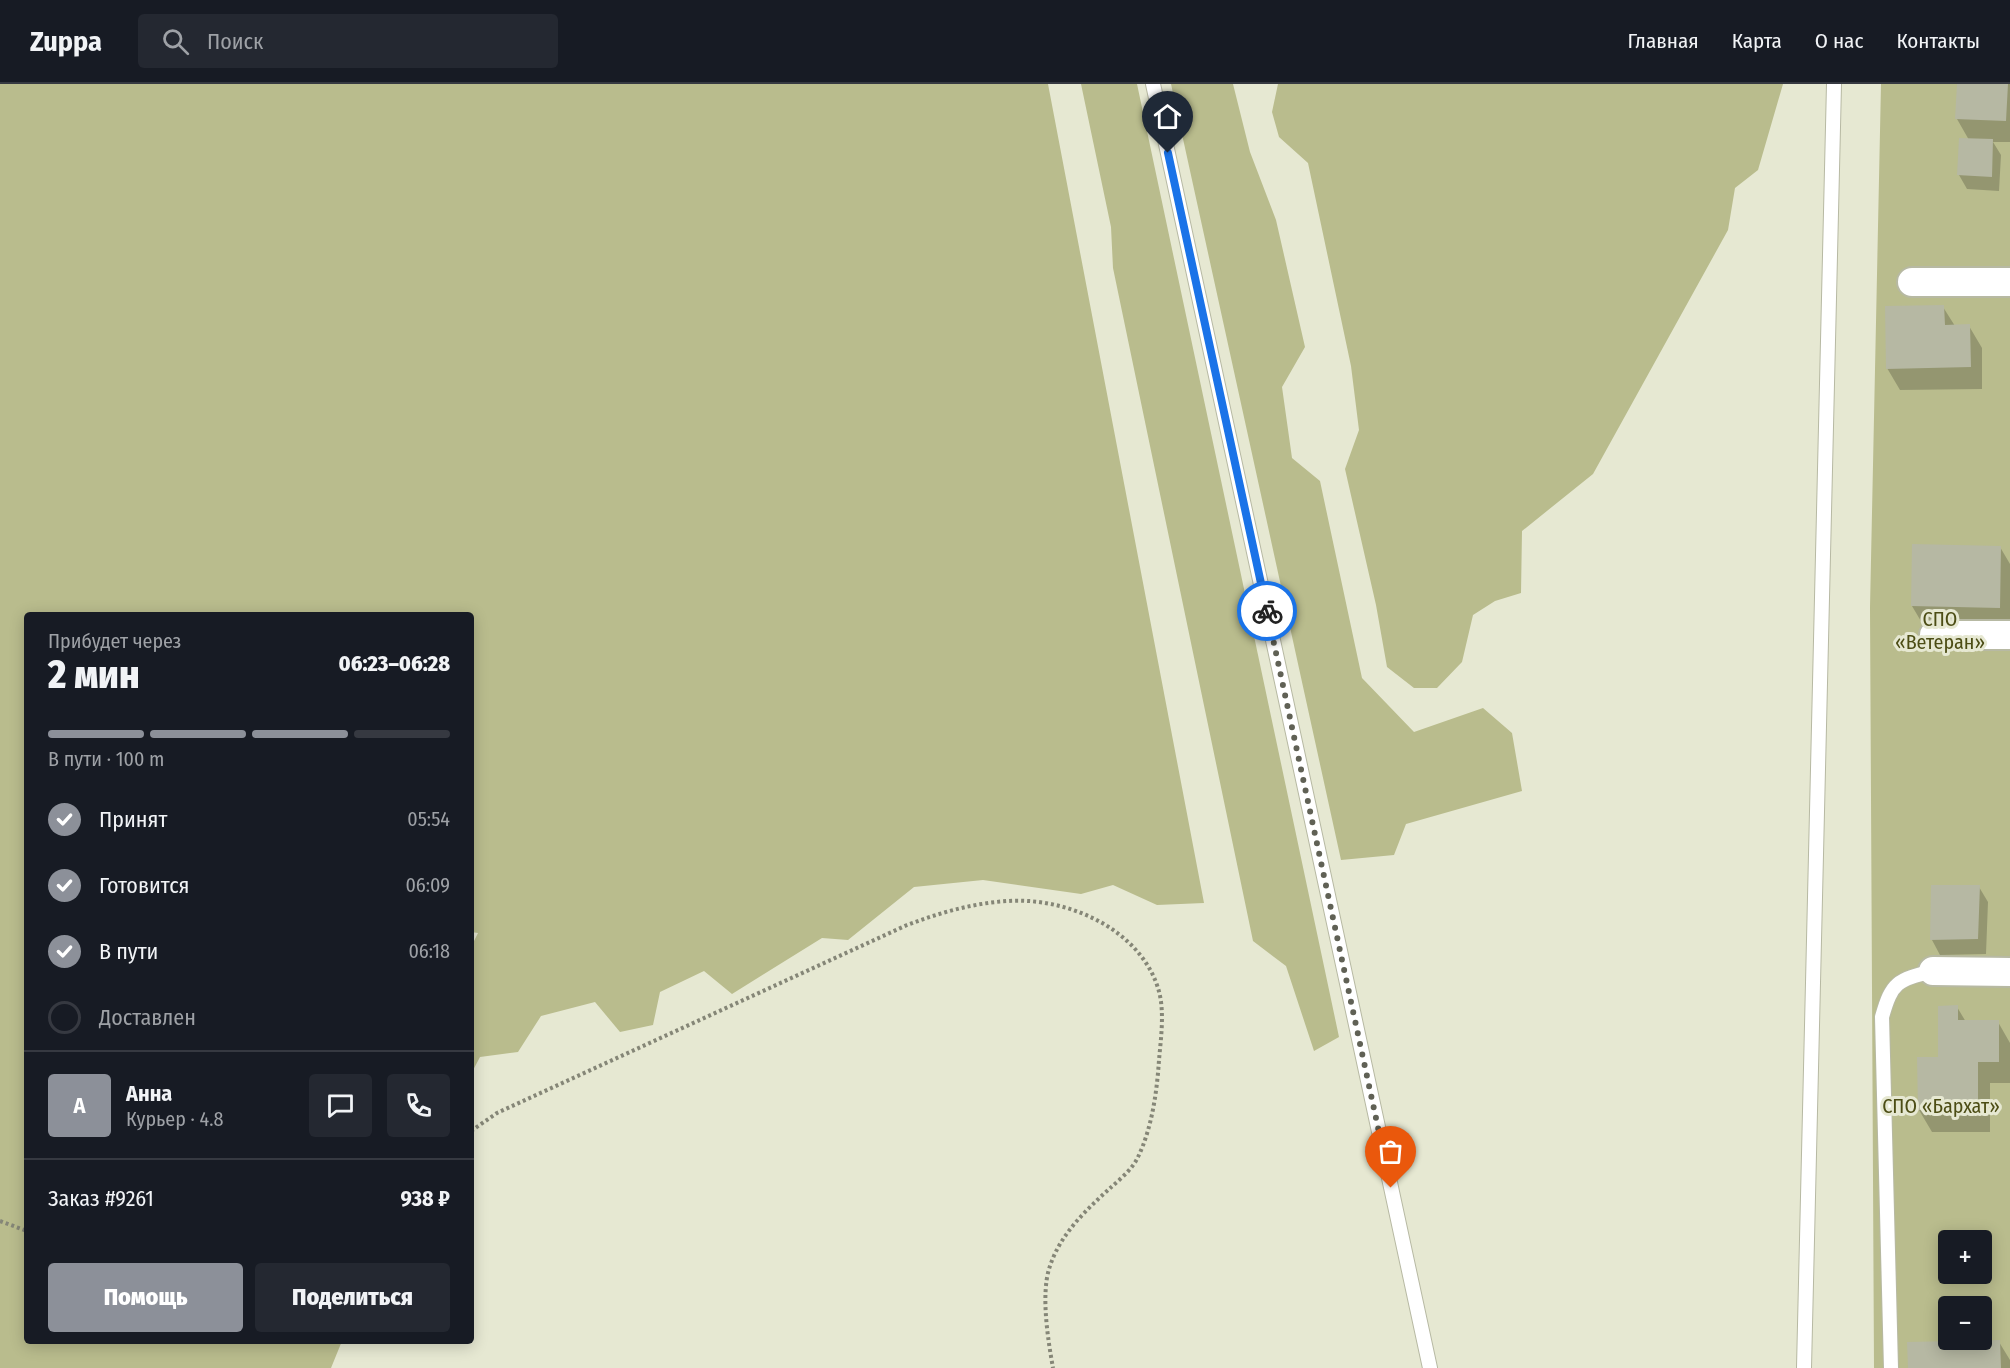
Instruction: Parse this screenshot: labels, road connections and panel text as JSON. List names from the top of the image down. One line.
{"parks":["СПО «Ветеран»","СПО «Бархат»"],"page":{"header":"Zuppa","search":"Поиск","nav":["Главная","Карта","О нас","Контакты"],"heading":["2 мин","Прибудет через","06:23–06:28"],"panel":["Анна","Курьер · 4.8","Заказ #9261","938 ₽"],"bar":"В пути · 100 m","list":[["Принят","05:54"],["Готовится","06:09"],["В пути","06:18"],"Доставлен"],"round":"А","map_buttons":["+","−"],"buttons":["Помощь","Поделиться"]}}
